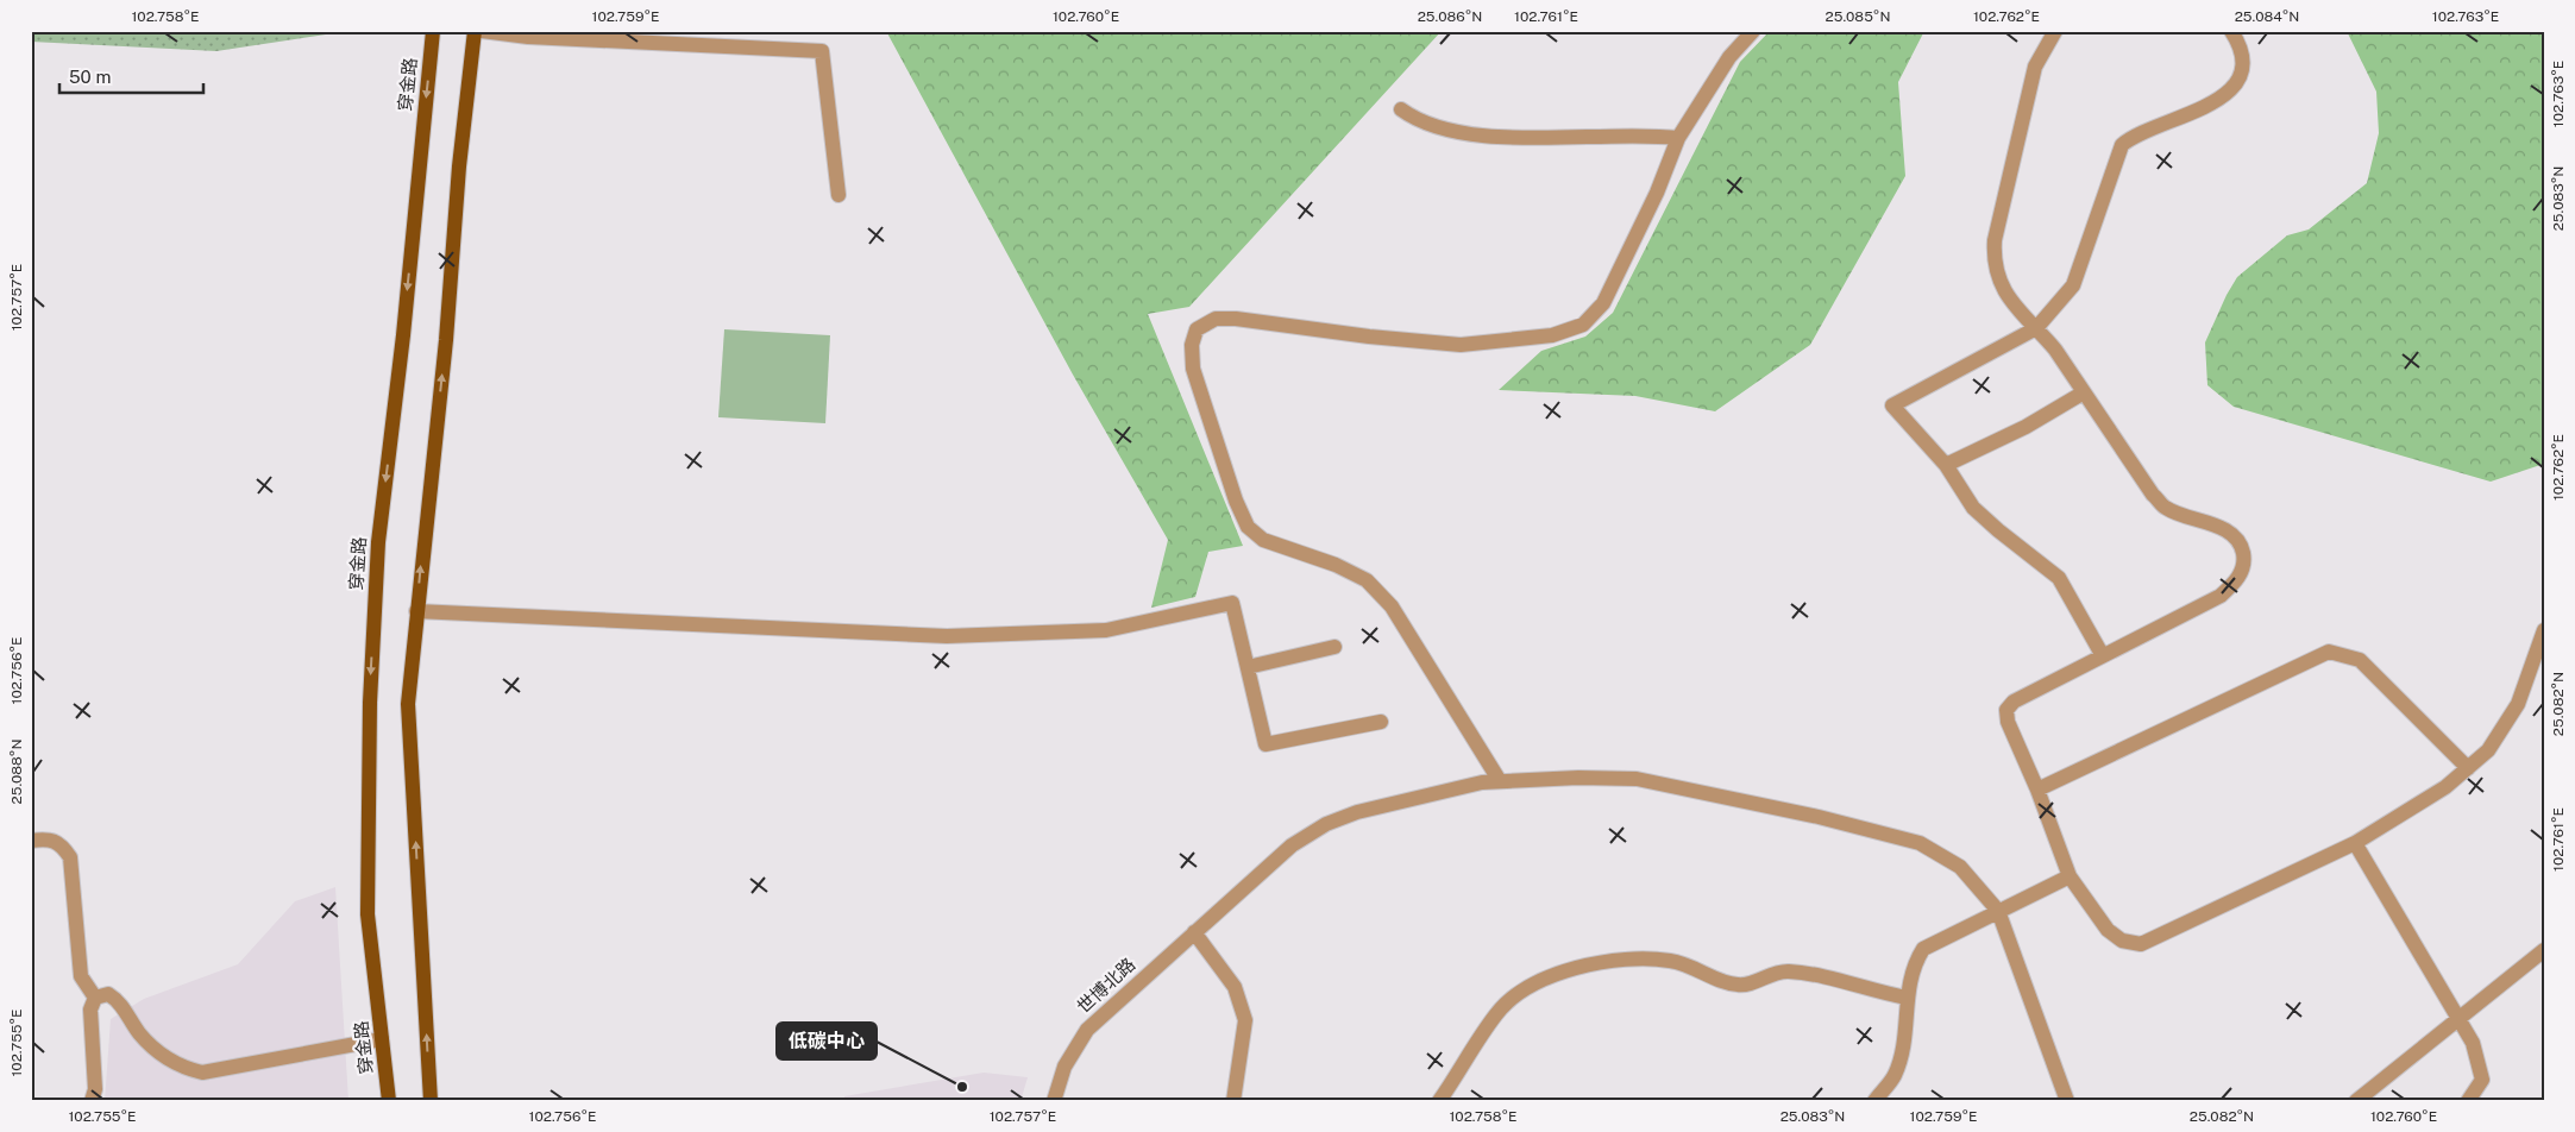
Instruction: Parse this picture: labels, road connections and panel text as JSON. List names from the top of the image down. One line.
{"streets":{"main road":["穿金路"],"street":["世博北路"]},"places":["低碳中心"],"scale_bar":"50 m","coordinates":["102.758°E","102.759°E","102.760°E","25.086°N","102.761°E","25.085°N","102.762°E","25.084°N","102.763°E","25.083°N","102.757°E","102.756°E","25.082°N","25.088°N","102.755°E"]}
